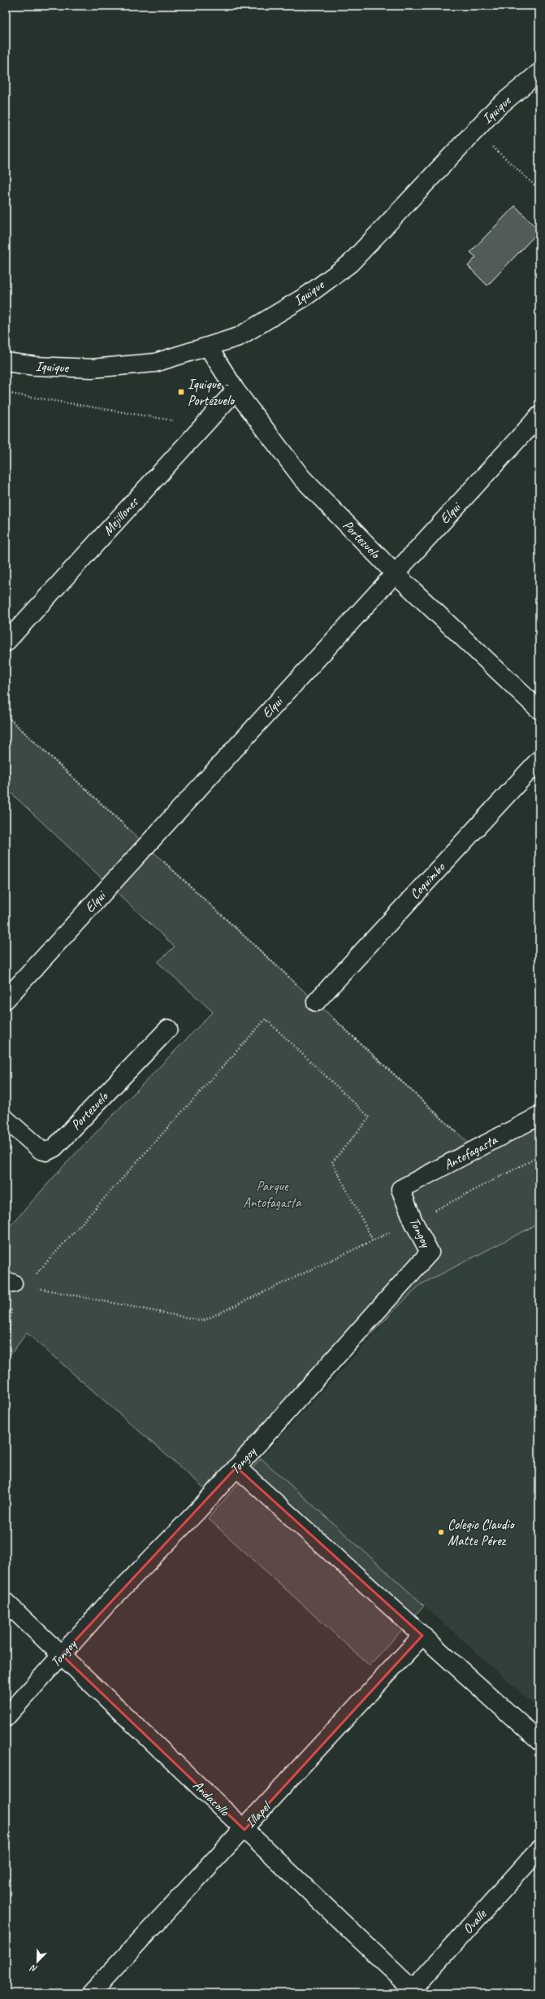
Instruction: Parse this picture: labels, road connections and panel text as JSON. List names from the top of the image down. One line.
{"streets":{"street":["Iquique","Elqui","Mejillones","Portezuelo","Coquimbo","Antofagasta","Tongoy","Andacollo","Illapel","Ovalle"]},"crossings":[["Iquique","Portezuelo"],["Elqui","Portezuelo"],["Mejillones","Portezuelo"],["Antofagasta","Tongoy"],["Tongoy","Andacollo"],["Andacollo","Illapel"],["Andacollo","Ovalle"]],"parks":["Parque Antofagasta"],"places":{"transit":["Iquique - Portezuelo"],"other":["Colegio Claudio Matte Pérez"]},"north":"bottom left"}
